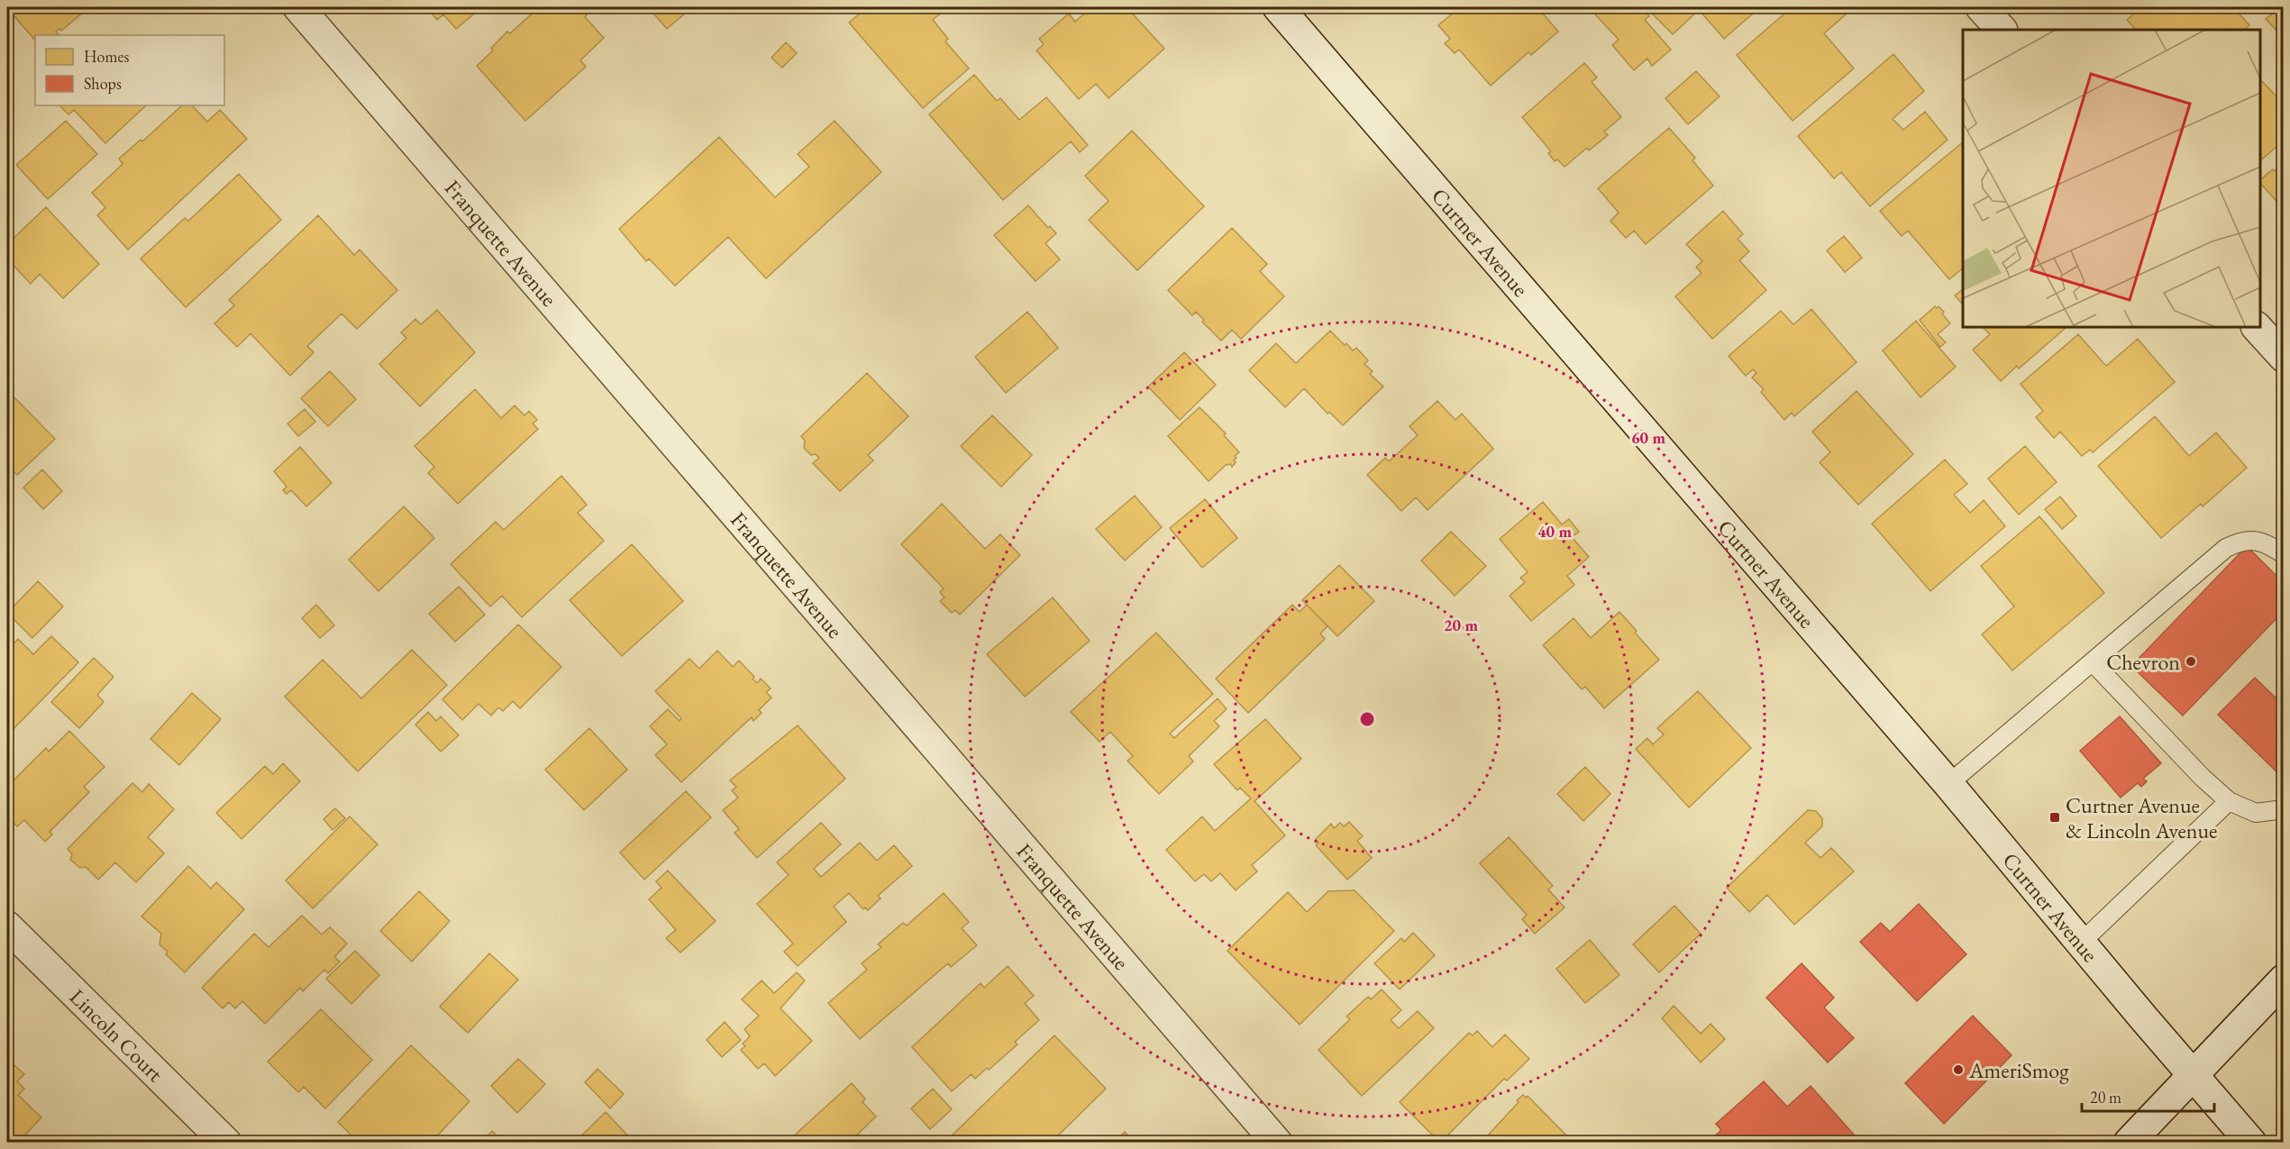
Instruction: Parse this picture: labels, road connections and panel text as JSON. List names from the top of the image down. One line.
{"streets":{"street":["Curtner Avenue","Franquette Avenue","Lincoln Court"]},"places":{"other":["Chevron","AmeriSmog"],"transit":["Curtner Avenue & Lincoln Avenue"]},"legend":["Homes","Shops"],"scale_bar":"20 m","rings":["60 m","40 m","20 m"]}
